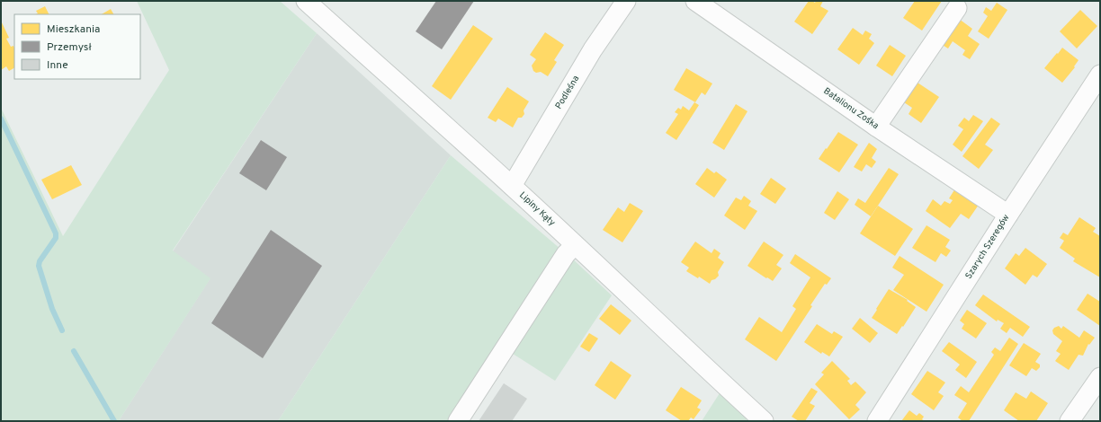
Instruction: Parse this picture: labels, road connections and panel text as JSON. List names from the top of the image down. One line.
{"streets":{"street":["Podleśna","Batalionu Zośka","Lipiny Kąty","Szarych Szeregów"]},"crossings":[["Podleśna","Lipiny Kąty"],["Batalionu Zośka","Szarych Szeregów"]],"legend":["Mieszkania","Przemysł","Inne"]}
